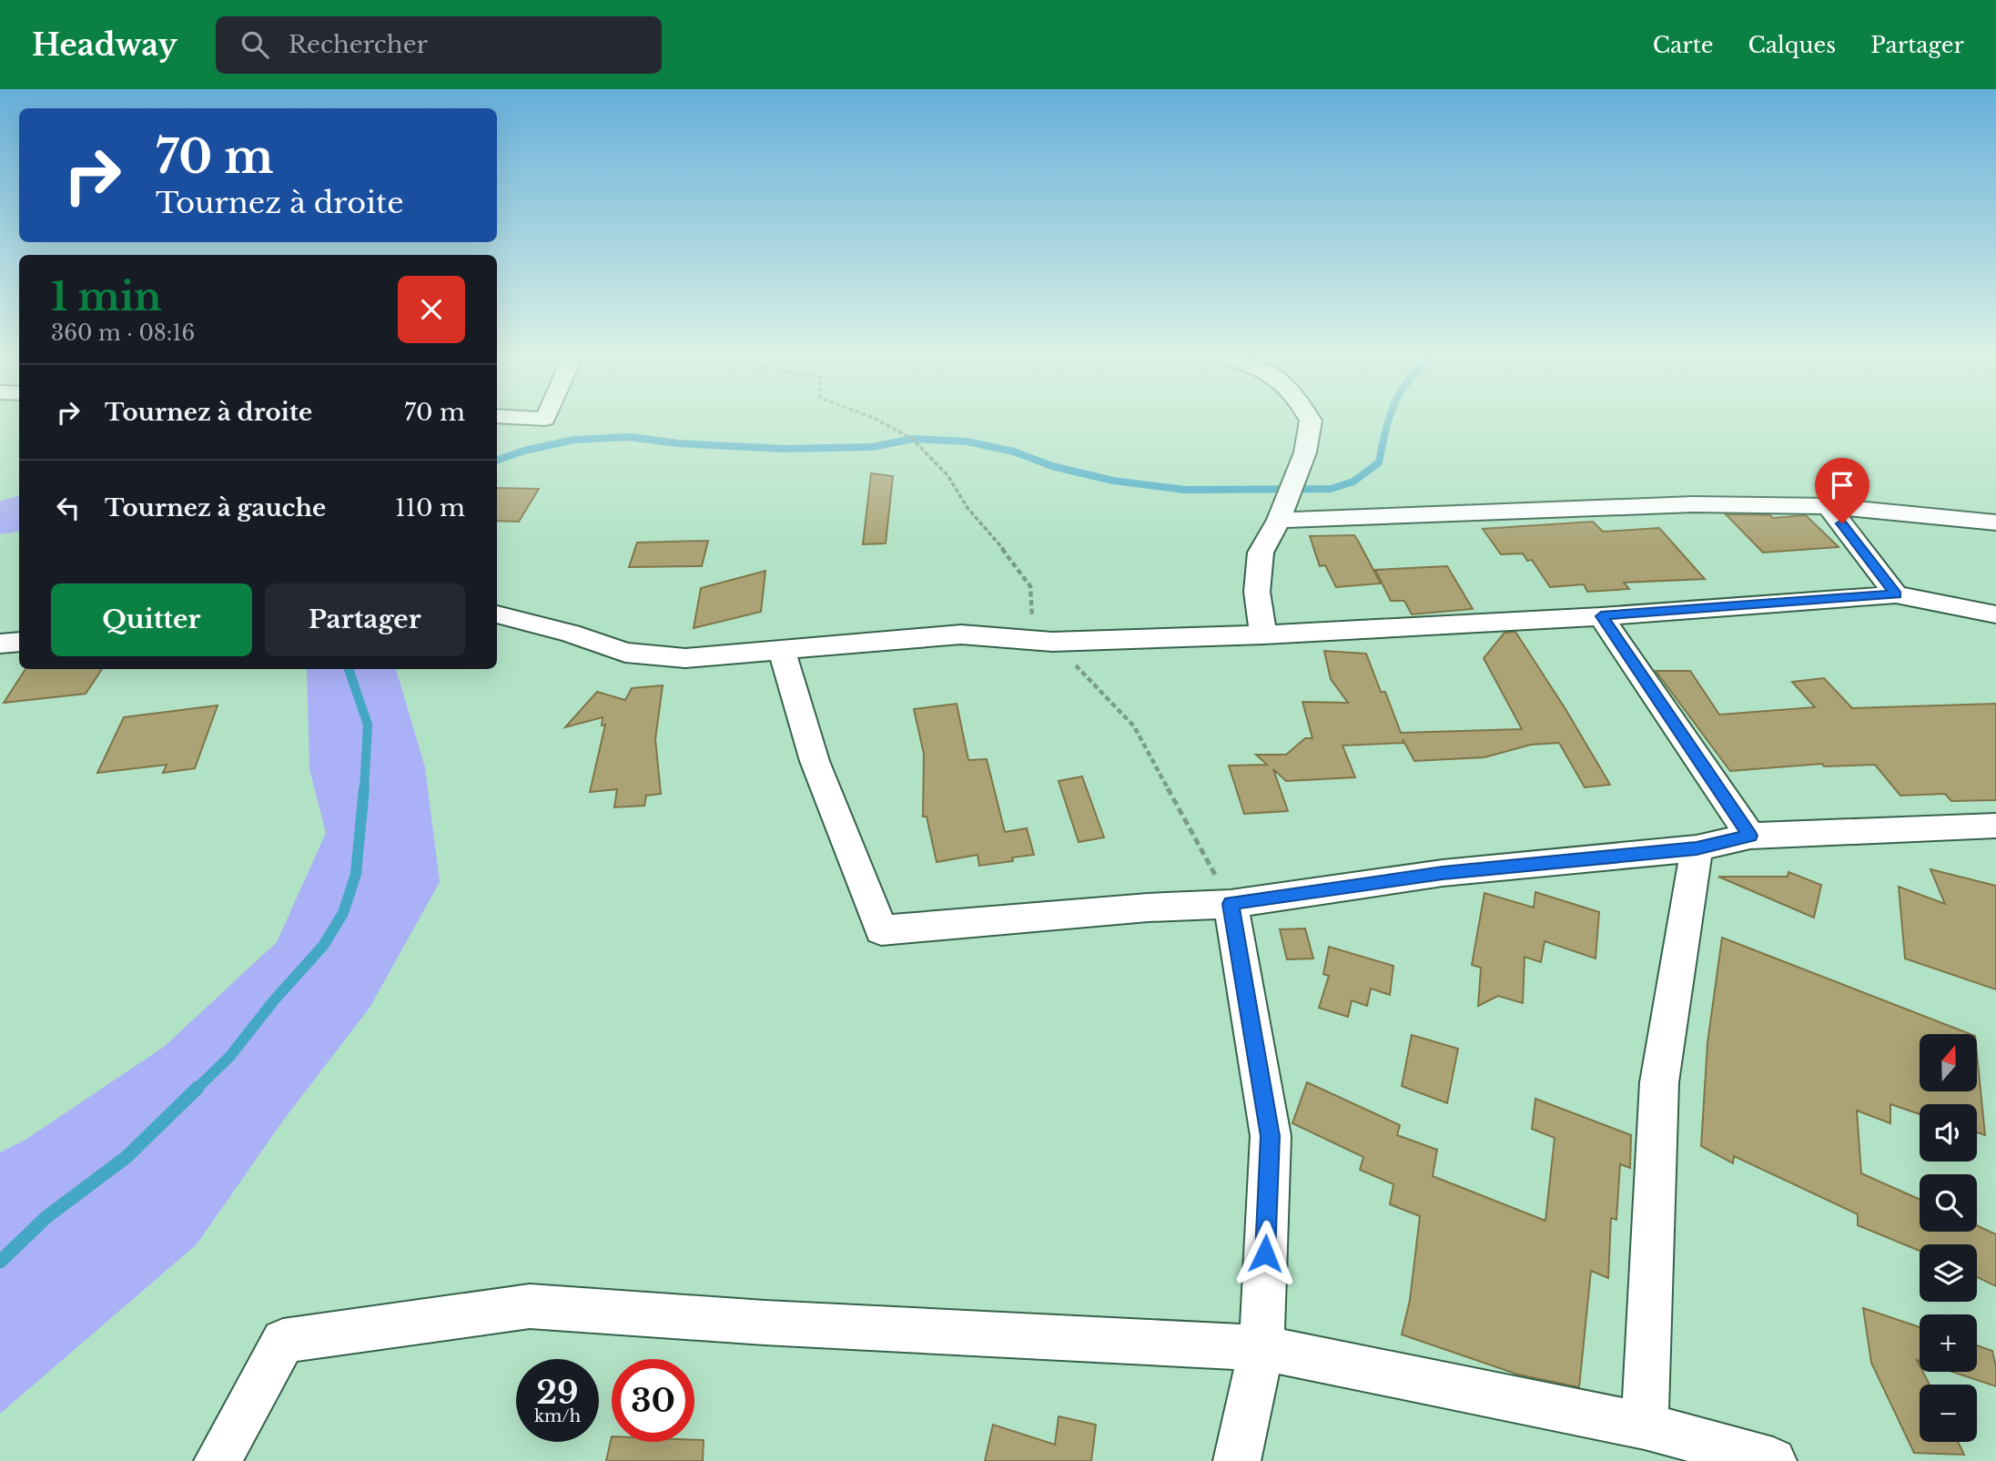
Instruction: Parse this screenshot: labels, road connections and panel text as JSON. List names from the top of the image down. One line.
{"north":"top","page":{"header":"Headway","search":"Rechercher","nav":["Carte","Calques","Partager"],"turn":["70 m","Tournez à droite"],"heading":["1 min","360 m · 08:16"],"list":[{"name":"Tournez à droite","value":"70 m"},{"name":"Tournez à gauche","value":"110 m"}],"buttons":["Quitter","Partager"],"map_buttons":["+","−"],"speed":"29 km/h","limit":"30"}}
